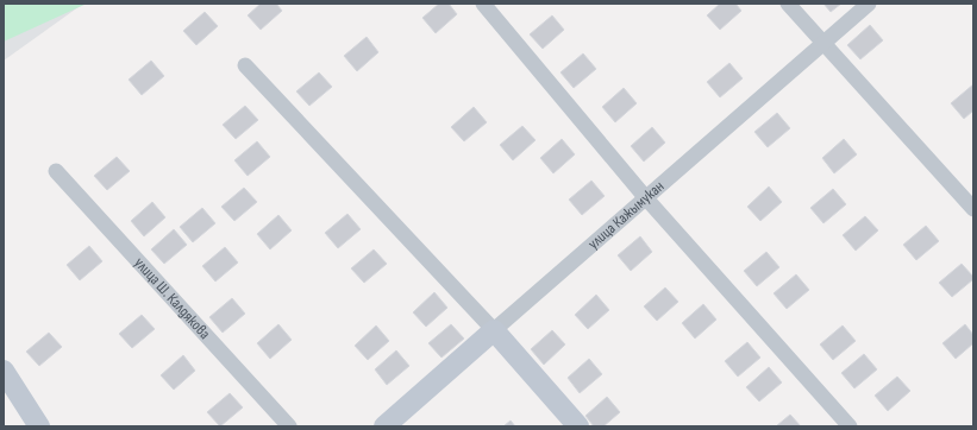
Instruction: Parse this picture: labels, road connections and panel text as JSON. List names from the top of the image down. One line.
{"streets":{"street":["улица Кажымукан","улица Ш. Калдякова"]}}
